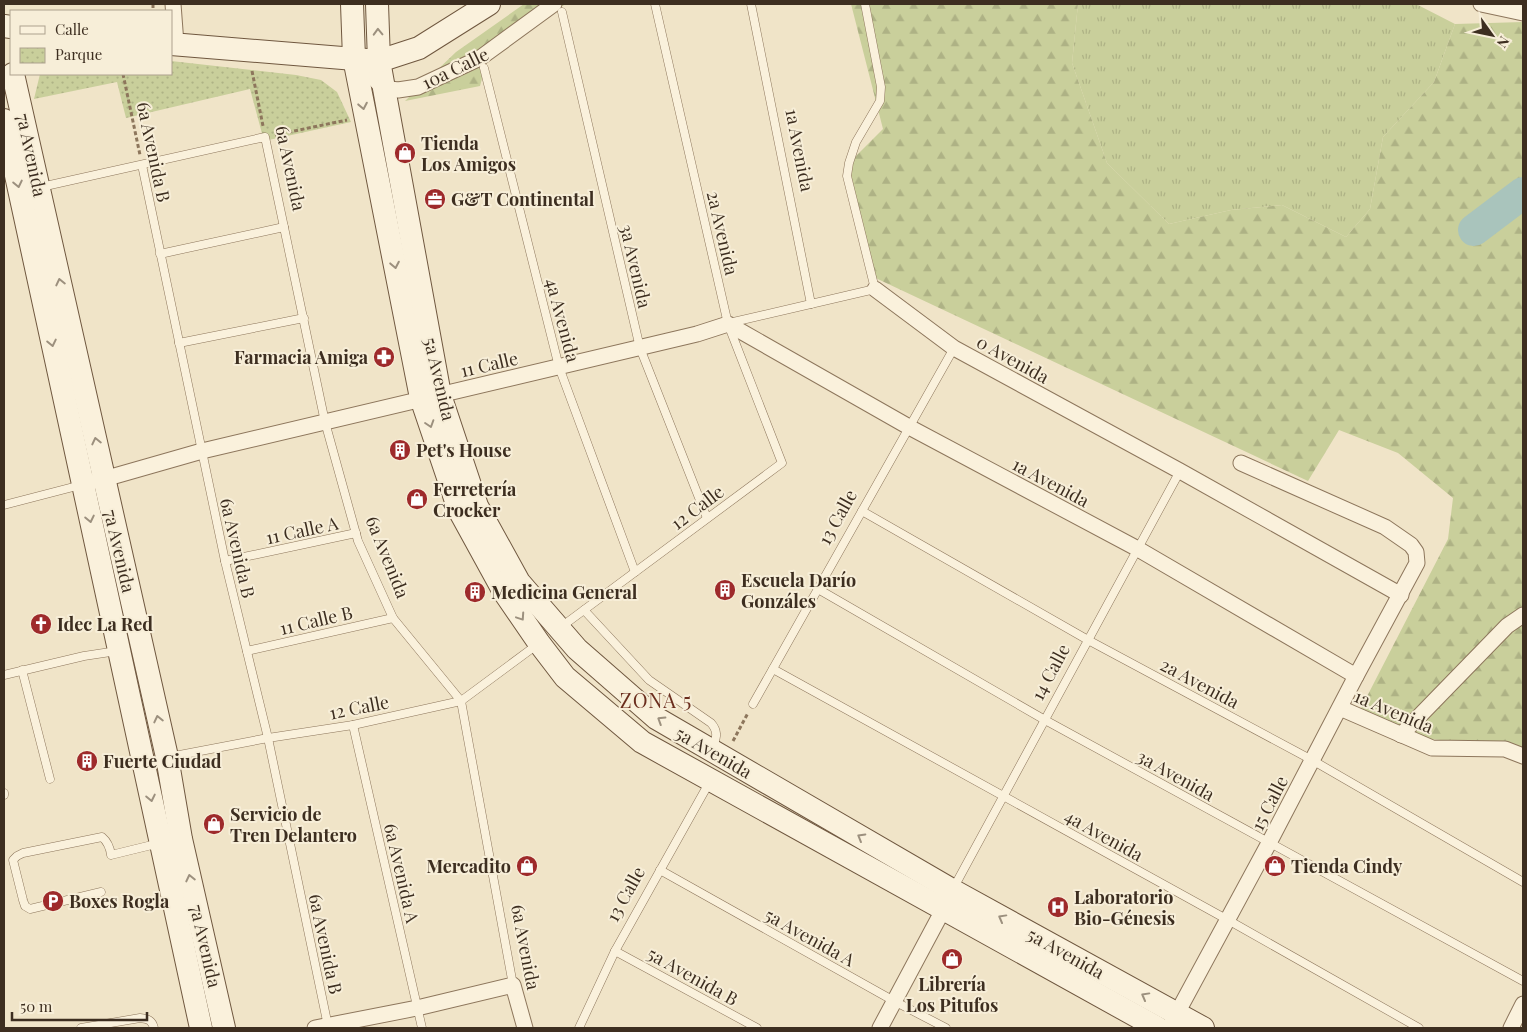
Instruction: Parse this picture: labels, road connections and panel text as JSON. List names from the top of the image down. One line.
{"streets":{"street":["10a Calle","1a Avenida","7a Avenida","6a Avenida","0 Avenida","11 Calle","5a Avenida","14 Calle","15 Calle"],"lane":["6a Avenida B","2a Avenida","3a Avenida","4a Avenida","12 Calle","13 Calle","11 Calle A","11 Calle B","6a Avenida A","5a Avenida A","5a Avenida B"]},"crossings":[["10a Calle","3a Avenida"],["10a Calle","5a Avenida"],["1a Avenida","2a Avenida"],["1a Avenida","11 Calle"],["1a Avenida","13 Calle"],["1a Avenida","14 Calle"],["1a Avenida","15 Calle"],["6a Avenida B","11 Calle"],["6a Avenida B","12 Calle"],["6a Avenida B","11 Calle A"],["6a Avenida B","11 Calle B"],["7a Avenida","11 Calle"],["7a Avenida","12 Calle"],["6a Avenida","11 Calle"],["6a Avenida","12 Calle"],["6a Avenida","11 Calle A"],["6a Avenida","11 Calle B"],["2a Avenida","11 Calle"],["2a Avenida","12 Calle"],["2a Avenida","13 Calle"],["2a Avenida","14 Calle"],["2a Avenida","15 Calle"],["3a Avenida","11 Calle"],["3a Avenida","12 Calle"],["3a Avenida","13 Calle"],["3a Avenida","14 Calle"],["3a Avenida","15 Calle"],["4a Avenida","11 Calle"],["4a Avenida","12 Calle"],["4a Avenida","13 Calle"],["4a Avenida","14 Calle"],["4a Avenida","15 Calle"],["0 Avenida","11 Calle"],["0 Avenida","13 Calle"],["0 Avenida","14 Calle"],["0 Avenida","15 Calle"],["11 Calle","5a Avenida"],["5a Avenida","12 Calle"],["5a Avenida","13 Calle"],["5a Avenida","14 Calle"],["5a Avenida","15 Calle"],["12 Calle","6a Avenida A"],["13 Calle","5a Avenida A"],["13 Calle","5a Avenida B"],["14 Calle","5a Avenida A"]],"districts":["ZONA 5"],"places":{"shop":["Tienda Los Amigos","Ferretería Crocker","Servicio de Tren Delantero","Mercadito","Tienda Cindy","Librería Los Pitufos"],"office":["G&T Continental"],"pharmacy":["Farmacia Amiga"],"building":["Pet's House","Escuela Darío Gonzáles","Medicina General","Fuerte Ciudad"],"church":["Idec La Red"],"parking":["Boxes Rogla"],"hospital":["Laboratorio Bio-Génesis"]},"legend":["Calle","Parque"],"scale_bar":"50 m","north":"bottom right"}
